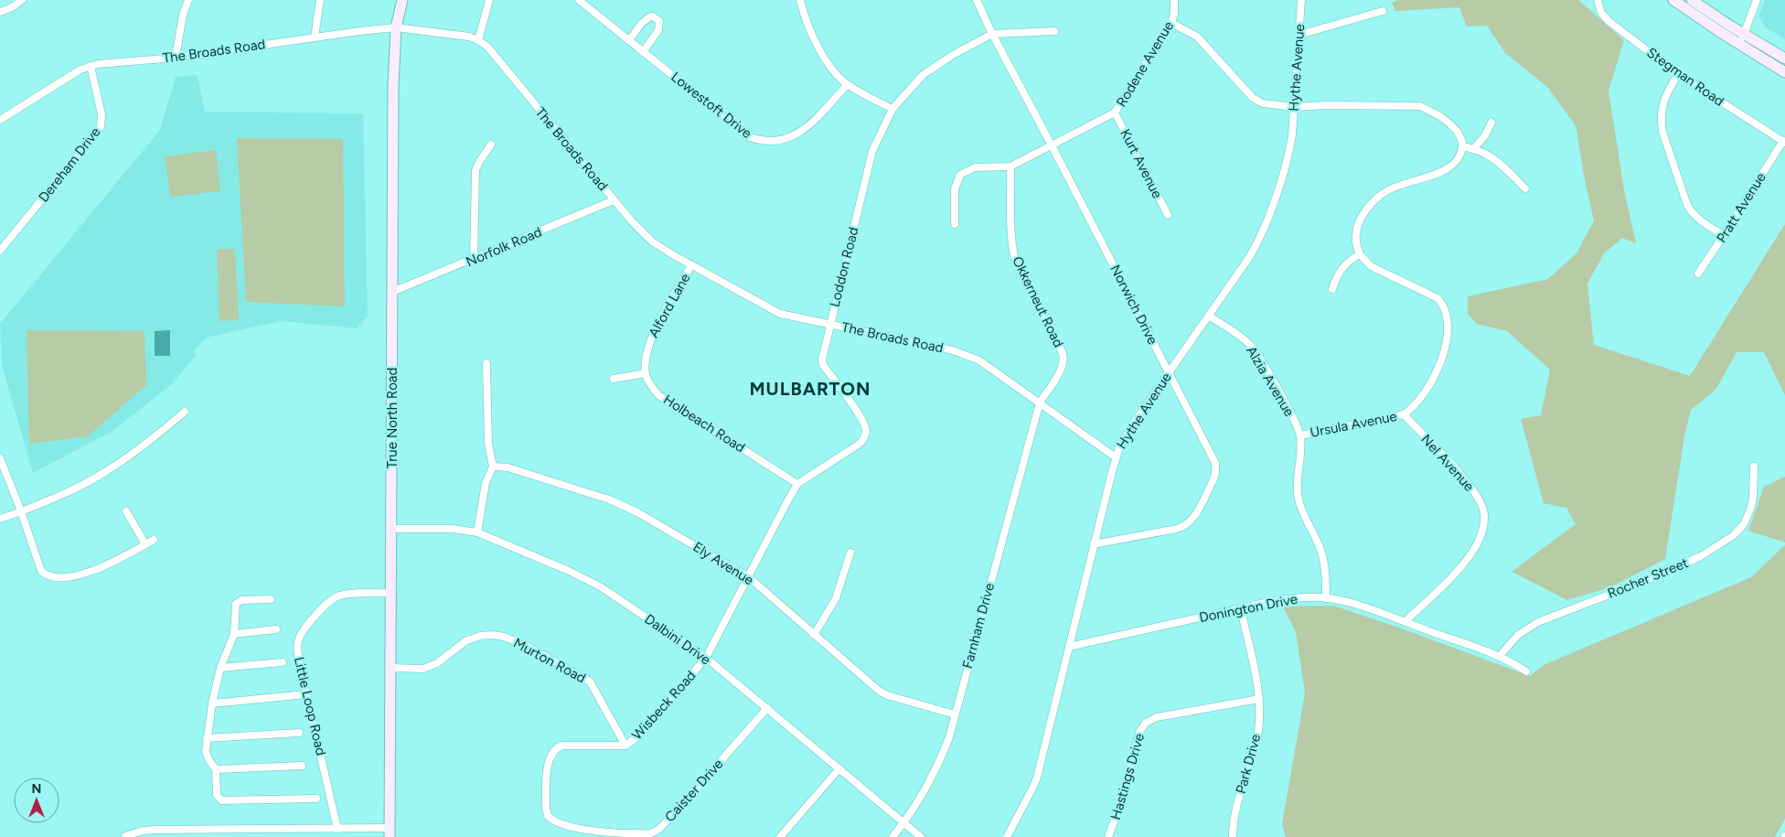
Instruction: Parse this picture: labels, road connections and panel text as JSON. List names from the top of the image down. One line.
{"streets":{"main road":["True North Road"],"street":["The Broads Road","Rodene Avenue","Hythe Avenue","Stegman Road","Lowestoft Drive","Kurt Avenue","Dereham Drive","Pratt Avenue","Norfolk Road","Loddon Road","Okkerneut Road","Norwich Drive","Alford Lane","Alzia Avenue","Holbeach Road","Ursula Avenue","Nel Avenue","Ely Avenue","Rocher Street","Donington Drive","Farnham Drive","Dalbini Drive","Murton Road","Wisbeck Road","Little Loop Road","Park Drive","Hastings Drive","Caister Drive"]},"crossings":[["The Broads Road","Hythe Avenue"],["The Broads Road","Dereham Drive"],["The Broads Road","Norfolk Road"],["The Broads Road","Loddon Road"],["The Broads Road","Okkerneut Road"],["The Broads Road","Alford Lane"],["The Broads Road","True North Road"],["The Broads Road","Farnham Drive"],["Rodene Avenue","Kurt Avenue"],["Rodene Avenue","Okkerneut Road"],["Rodene Avenue","Norwich Drive"],["Hythe Avenue","Norwich Drive"],["Hythe Avenue","Alzia Avenue"],["Hythe Avenue","Donington Drive"],["Stegman Road","Pratt Avenue"],["Norfolk Road","True North Road"],["Loddon Road","Norwich Drive"],["Loddon Road","Holbeach Road"],["Loddon Road","Ely Avenue"],["Loddon Road","Dalbini Drive"],["Loddon Road","Wisbeck Road"],["Okkerneut Road","Farnham Drive"],["Alford Lane","Holbeach Road"],["Alzia Avenue","Ursula Avenue"],["Alzia Avenue","Donington Drive"],["True North Road","Dalbini Drive"],["True North Road","Murton Road"],["True North Road","Little Loop Road"],["Ursula Avenue","Nel Avenue"],["Nel Avenue","Donington Drive"],["Ely Avenue","Farnham Drive"],["Rocher Street","Donington Drive"],["Donington Drive","Park Drive"],["Farnham Drive","Dalbini Drive"],["Dalbini Drive","Wisbeck Road"],["Dalbini Drive","Caister Drive"],["Murton Road","Wisbeck Road"],["Wisbeck Road","Caister Drive"],["Park Drive","Hastings Drive"]],"districts":["MULBARTON"],"north":"top"}
